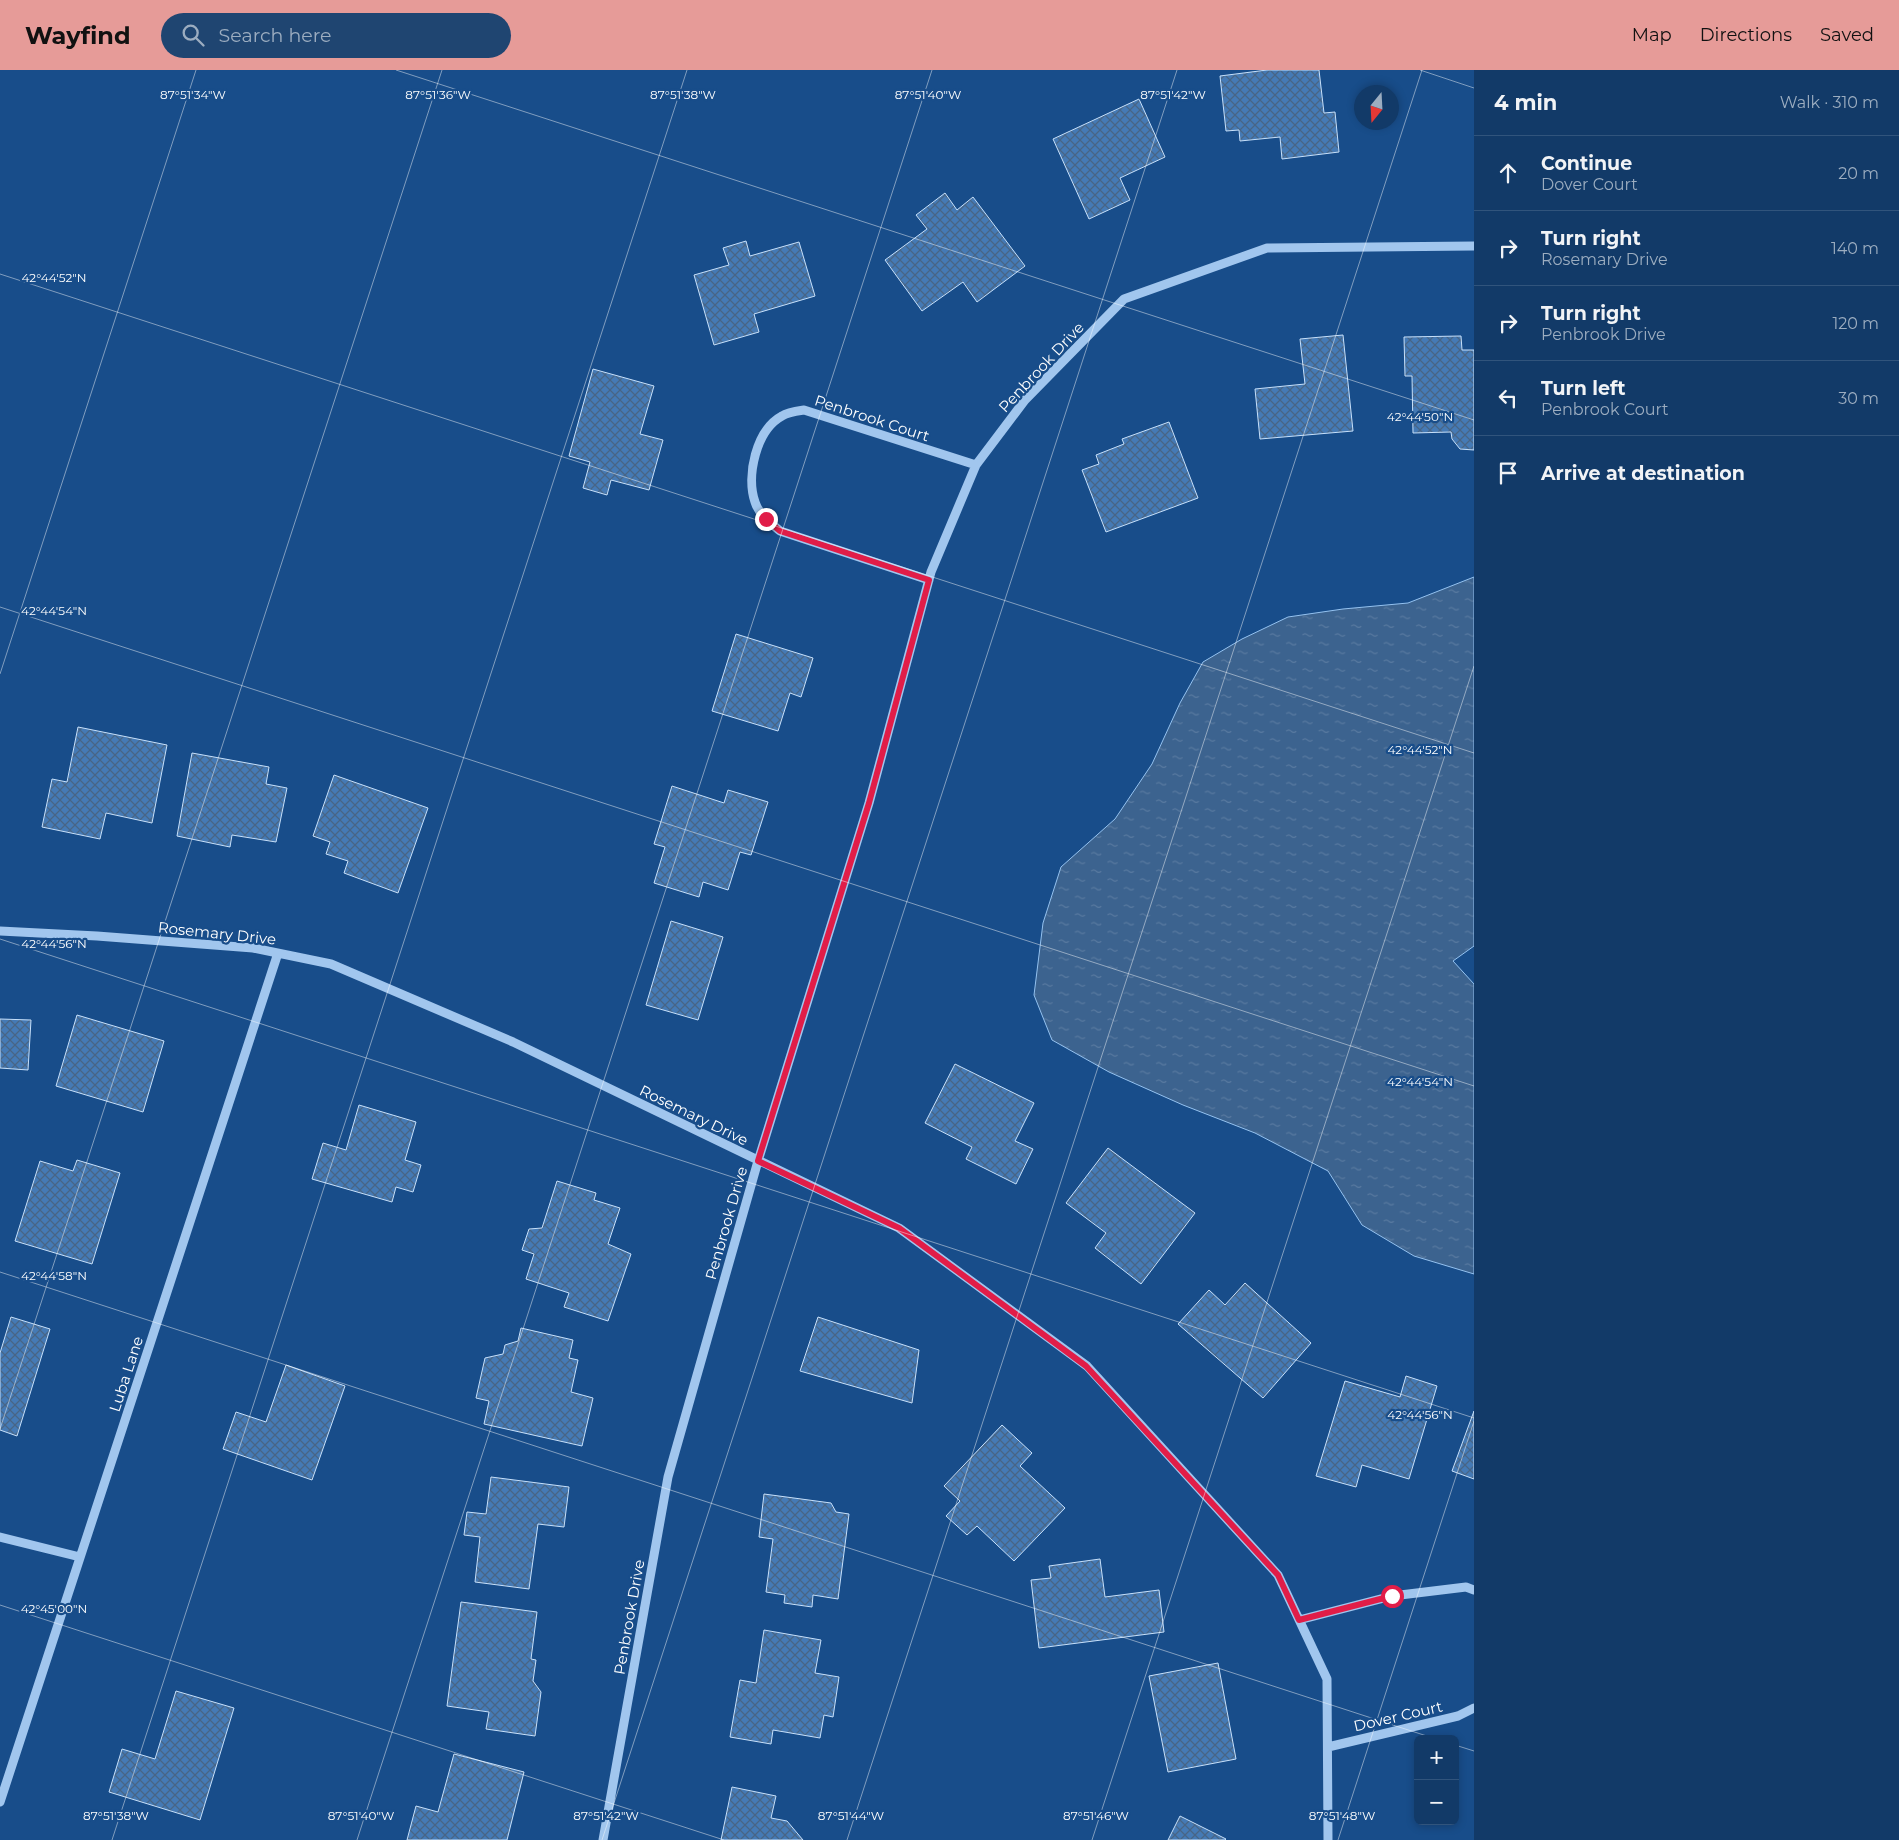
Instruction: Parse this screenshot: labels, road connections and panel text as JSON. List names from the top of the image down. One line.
{"streets":{"street":["Penbrook Drive","Penbrook Court","Rosemary Drive","Luba Lane","Dover Court"]},"crossings":[["Penbrook Drive","Penbrook Court"],["Penbrook Drive","Rosemary Drive"],["Rosemary Drive","Luba Lane"],["Rosemary Drive","Dover Court"]],"north":"bottom","page":{"header":"Wayfind","search":"Search here","nav":["Map","Directions","Saved"],"heading":["4 min","Walk · 310 m"],"list":[["Continue","Dover Court","20 m"],["Turn right","Rosemary Drive","140 m"],["Turn right","Penbrook Drive","120 m"],["Turn left","Penbrook Court","30 m"],"Arrive at destination"],"map_buttons":["+","−"]},"coordinates":["87°51'34\"W","87°51'36\"W","87°51'38\"W","87°51'40\"W","87°51'42\"W","42°44'52\"N","42°44'50\"N","42°44'54\"N","42°44'56\"N","42°44'58\"N","42°45'00\"N","87°51'44\"W","87°51'46\"W","87°51'48\"W"]}
